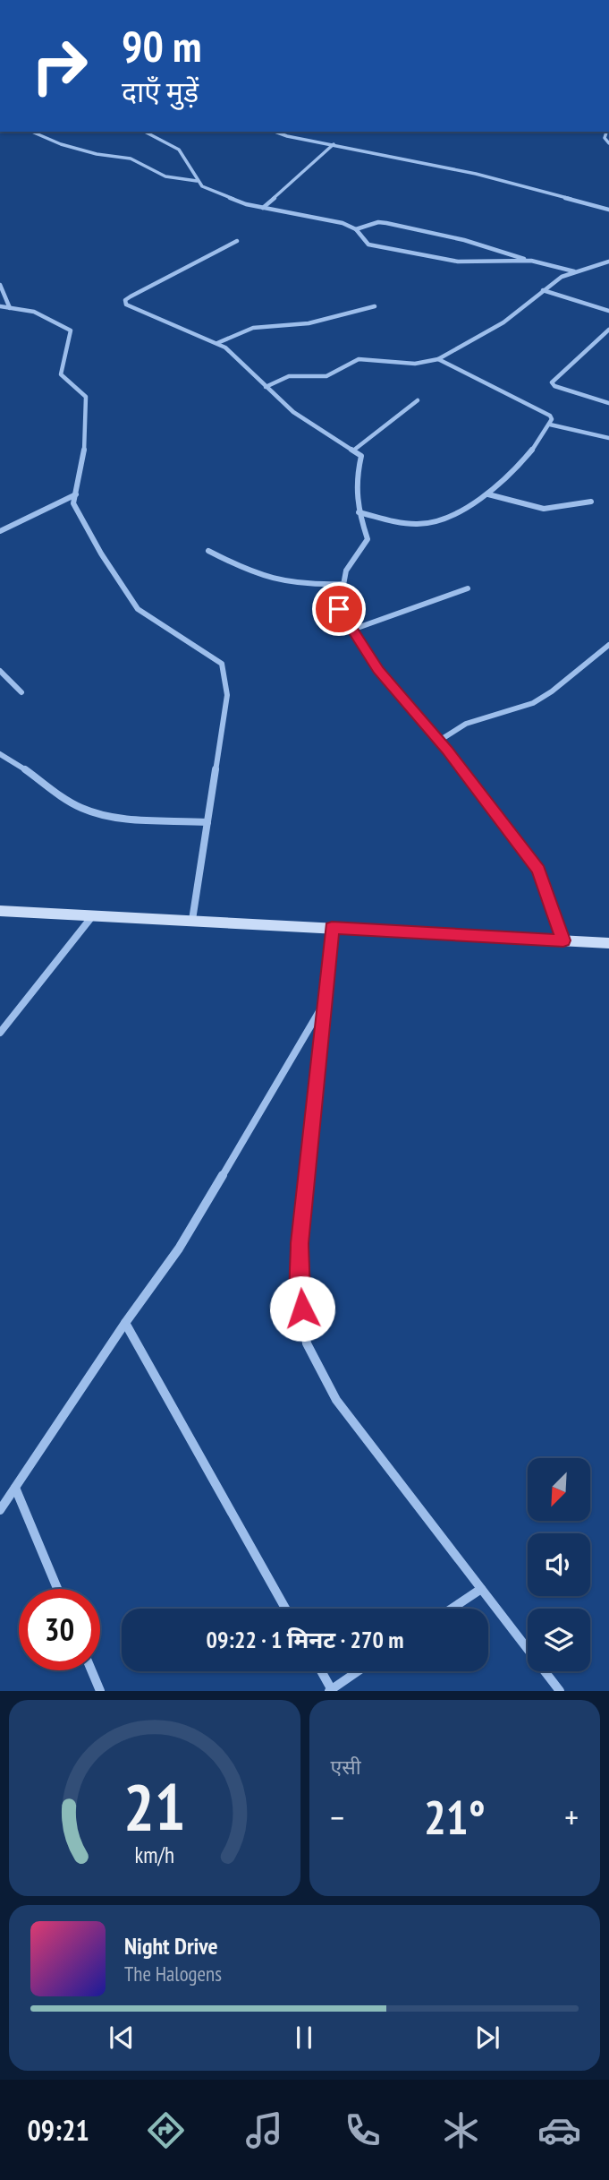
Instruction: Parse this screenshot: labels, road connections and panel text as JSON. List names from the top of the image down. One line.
{"north":"bottom left","page":{"turn":["90 m","दाएँ मुड़ें"],"limit":"30","trip":"09:22 · 1 मिनट · 270 m","tile":"एसी","heat":["−","21°","+"],"song":["Night Drive","The Halogens"],"tabs":"09:21","gauge":["21","km/h"]}}
